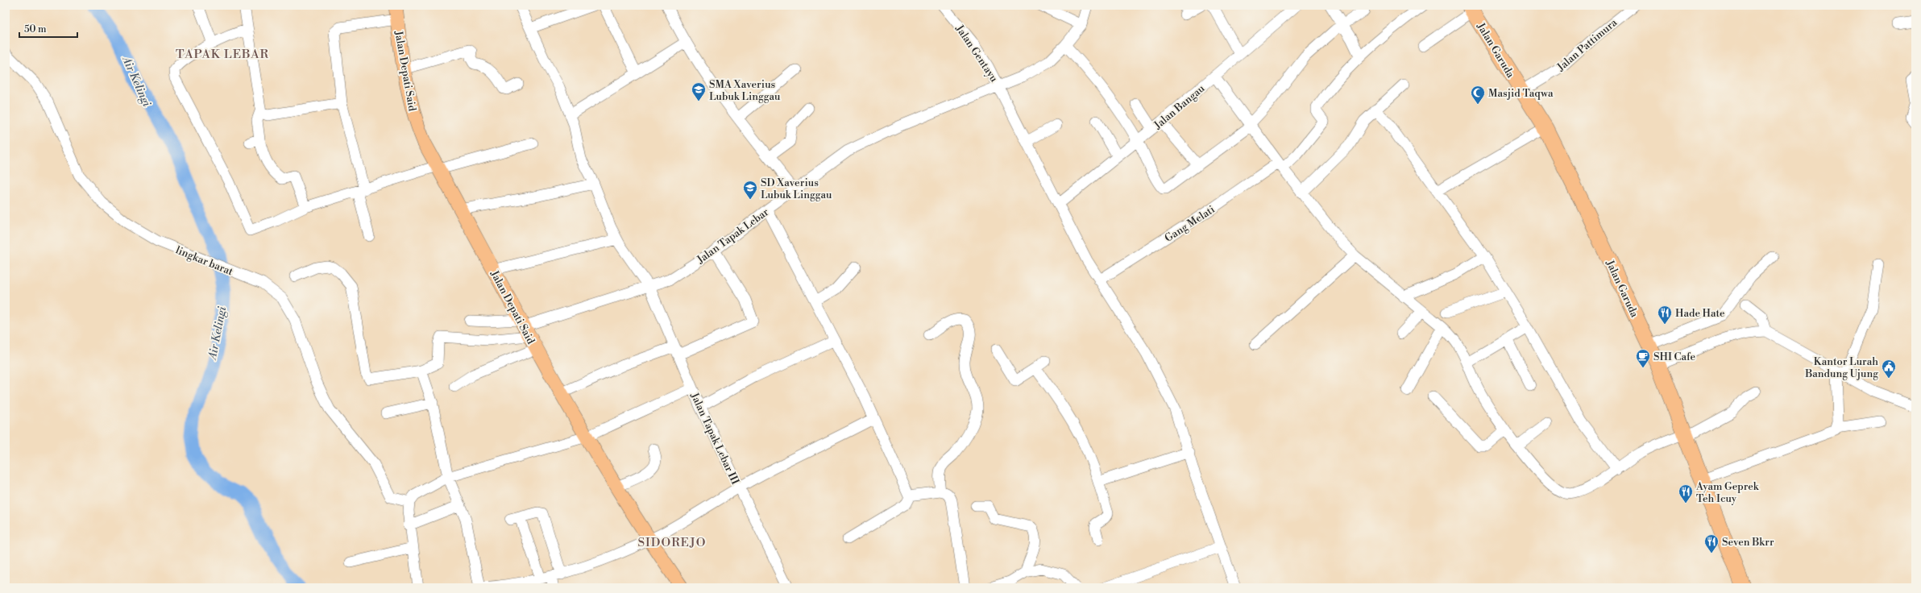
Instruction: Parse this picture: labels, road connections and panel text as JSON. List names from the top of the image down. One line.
{"streets":{"highway":["Jalan Garuda"],"main road":["Jalan Depati Said"],"street":["Jalan Pattimura","Jalan Gentayu","Jalan Bangau","Gang Melati","Jalan Tapak Lebar","lingkar barat","Jalan Tapak Lebar III"]},"crossings":[["Jalan Pattimura","Jalan Garuda"],["Jalan Gentayu","Jalan Bangau"],["Jalan Gentayu","Gang Melati"],["Jalan Gentayu","Jalan Tapak Lebar"],["Jalan Depati Said","Jalan Tapak Lebar"],["Jalan Tapak Lebar","Jalan Tapak Lebar III"]],"districts":["TAPAK LEBAR","SIDOREJO"],"water":["Air Kelingi"],"places":{"school or university":["SMA Xaverius Lubuk Linggau","SD Xaverius Lubuk Linggau"],"mosque":["Masjid Taqwa"],"restaurant":["Hade Hate","Ayam Geprek Teh Icuy","Seven Bkrr"],"cafe":["SHI Cafe"],"public building":["Kantor Lurah Bandung Ujung"]},"scale_bar":"50 m"}
